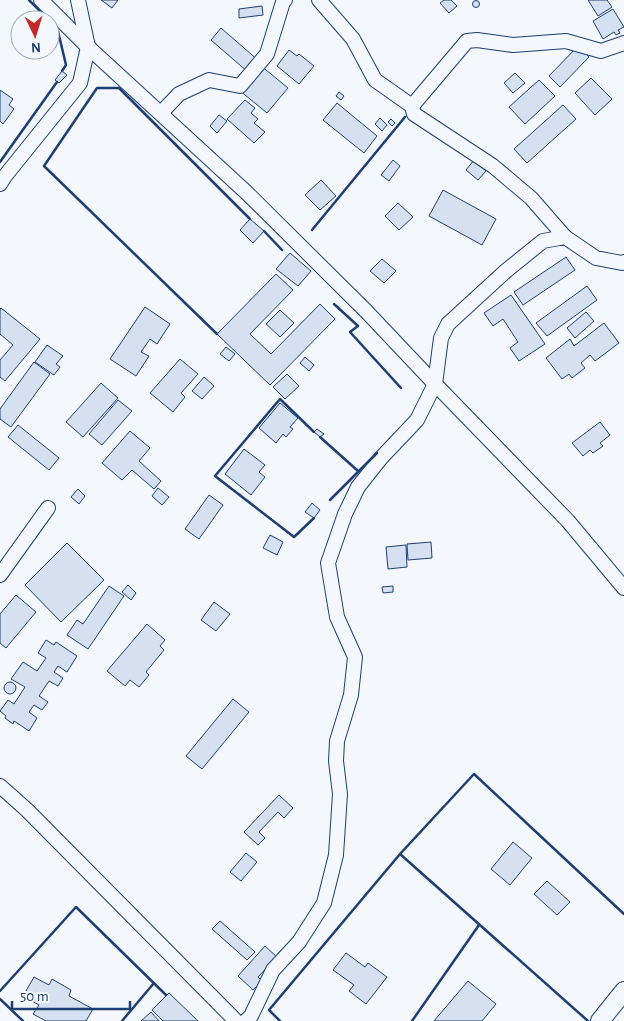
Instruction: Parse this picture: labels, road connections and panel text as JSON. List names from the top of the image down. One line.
{"scale_bar":"50 m","north":"bottom"}
